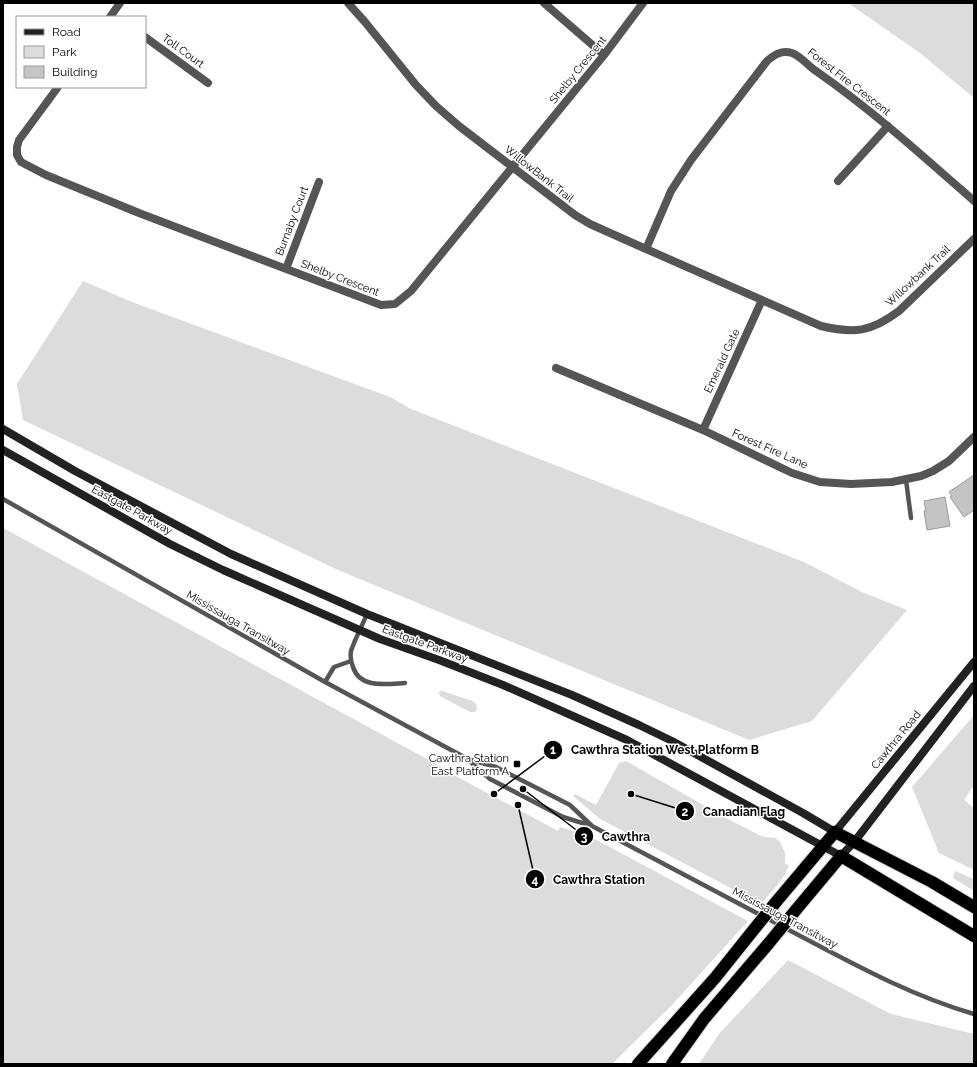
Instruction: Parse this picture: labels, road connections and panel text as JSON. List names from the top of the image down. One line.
{"streets":{"main road":["Eastgate Parkway","Cawthra Road"],"street":["Toll Court","Shelby Crescent","Forest Fire Crescent","WillowBank Trail","Burnaby Court","Willowbank Trail","Emerald Gate","Forest Fire Lane"],"lane":["Mississauga Transitway"]},"crossings":[["Shelby Crescent","WillowBank Trail"],["Shelby Crescent","Burnaby Court"],["Forest Fire Crescent","WillowBank Trail"],["WillowBank Trail","Willowbank Trail"],["WillowBank Trail","Emerald Gate"],["Willowbank Trail","Emerald Gate"],["Emerald Gate","Forest Fire Lane"],["Eastgate Parkway","Cawthra Road"]],"places":{"transit":["Cawthra Station East Platform A"],"other":["Cawthra","Cawthra Station West Platform B","Canadian Flag","Cawthra Station"]},"legend":["Road","Park","Building"]}
